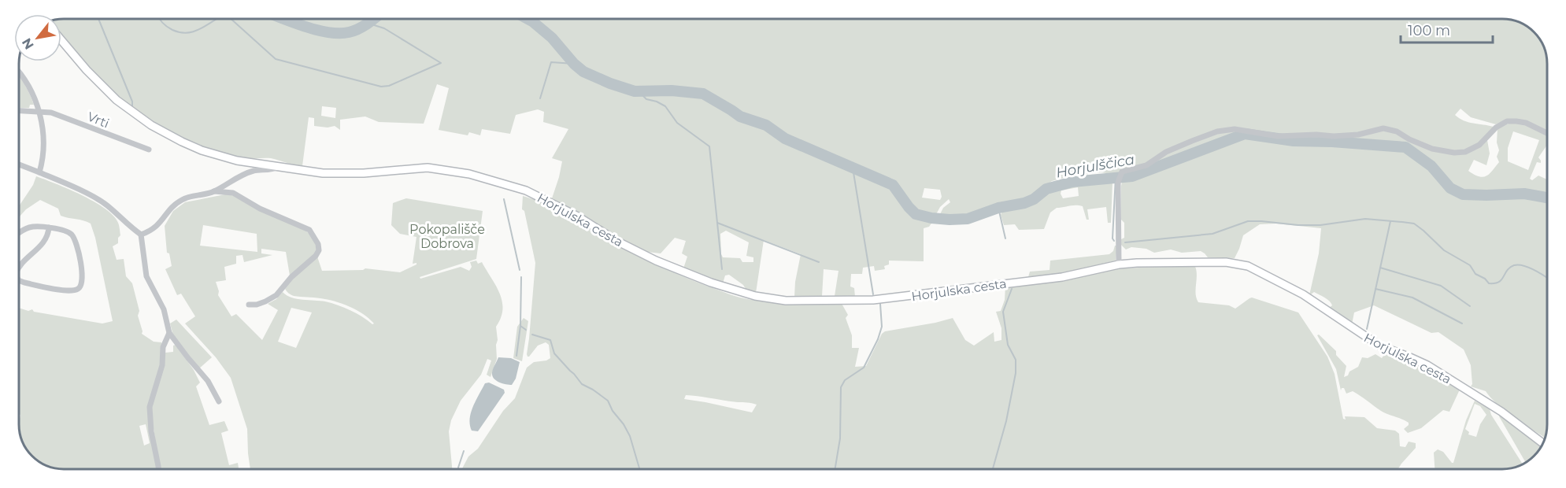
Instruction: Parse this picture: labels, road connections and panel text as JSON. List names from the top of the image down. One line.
{"streets":{"street":["Vrti","Horjulska cesta"]},"water":["Horjulščica"],"parks":["Pokopališče Dobrova"],"scale_bar":"100 m","north":"bottom left"}
